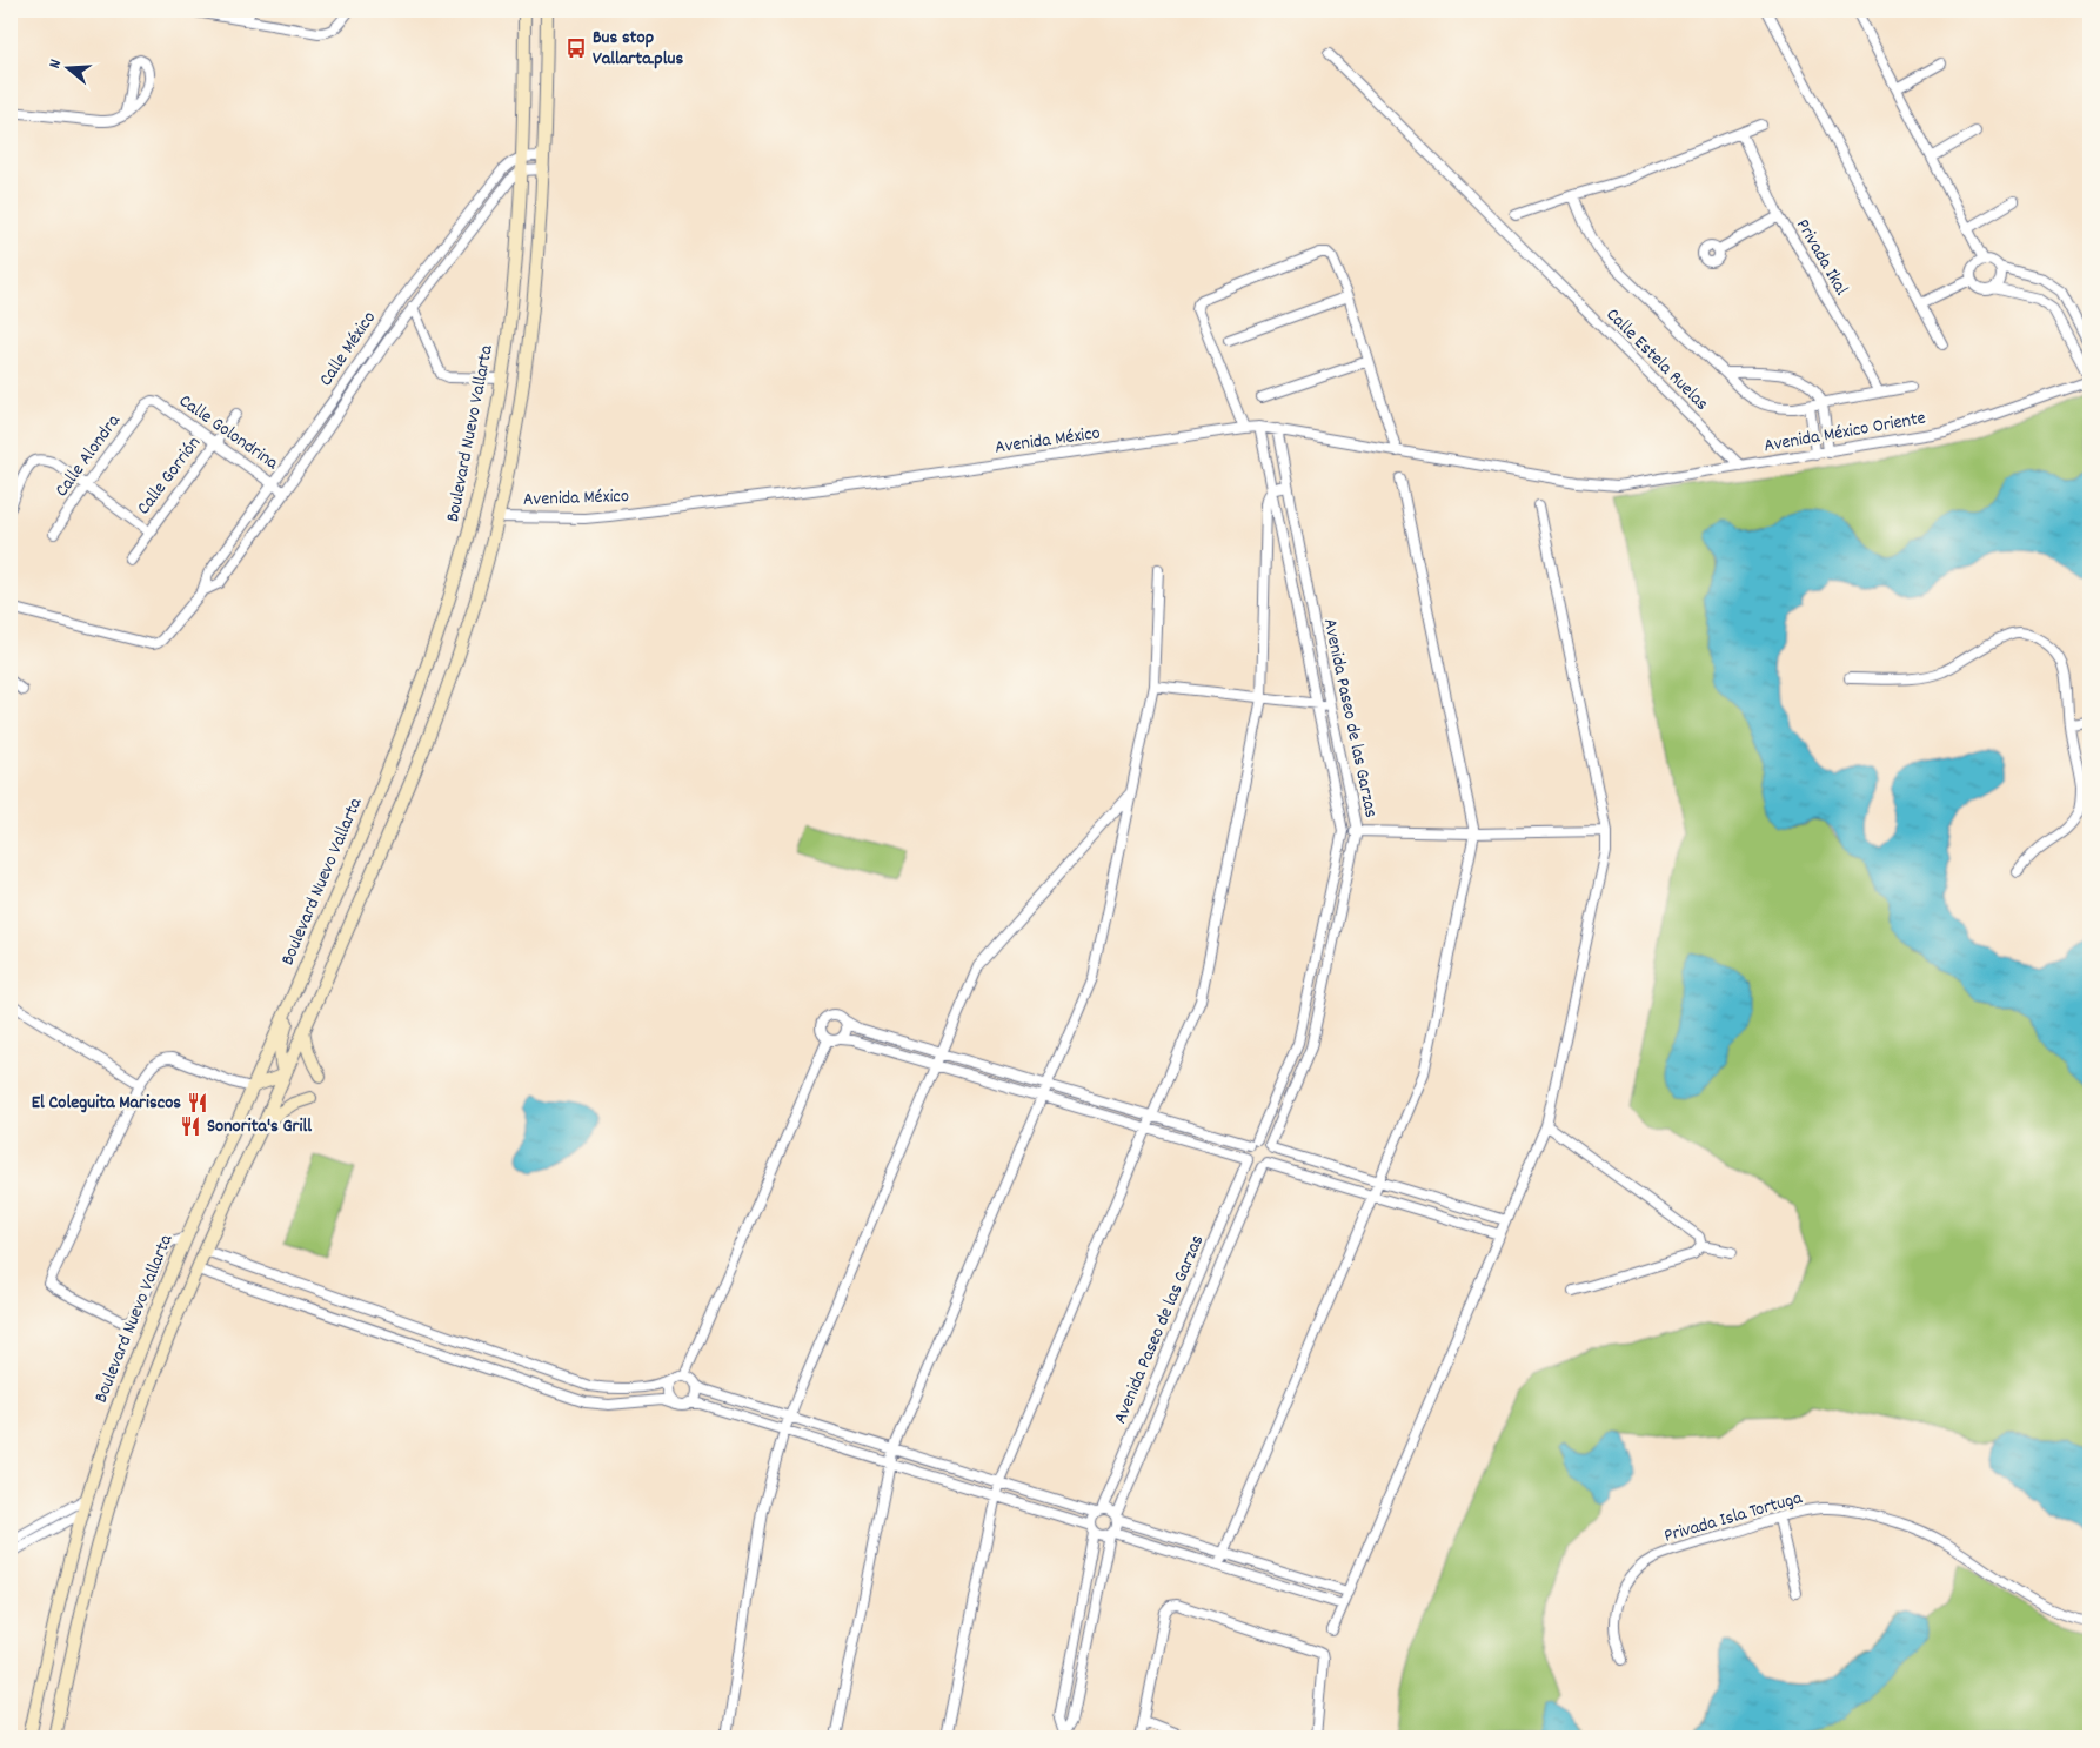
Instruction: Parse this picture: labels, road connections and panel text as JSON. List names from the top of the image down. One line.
{"streets":{"main road":["Boulevard Nuevo Vallarta"],"street":["Privada Ikal","Calle México","Calle Estela Ruelas","Calle Golondrina","Avenida México Oriente","Avenida México","Calle Alondra","Calle Gorrión","Avenida Paseo de las Garzas","Privada Isla Tortuga"]},"crossings":[["Calle México","Calle Golondrina"],["Calle México","Boulevard Nuevo Vallarta"],["Calle Estela Ruelas","Avenida México Oriente"],["Calle Golondrina","Calle Alondra"],["Calle Golondrina","Calle Gorrión"],["Avenida México Oriente","Avenida México"],["Avenida México","Avenida Paseo de las Garzas"]],"places":{"bus stop":["Bus stop Vallarta.plus"],"restaurant":["El Coleguita Mariscos","Sonorita's Grill"]},"north":"left"}
